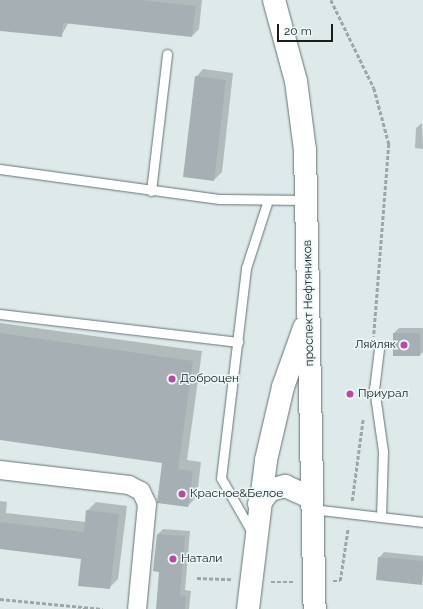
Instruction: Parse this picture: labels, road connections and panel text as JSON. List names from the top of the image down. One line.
{"streets":{"main road":["проспект Нефтяников"]},"places":["Ляйляк","Доброцен","Приурал","Красное&Белое","Натали"],"scale_bar":"20 m"}
